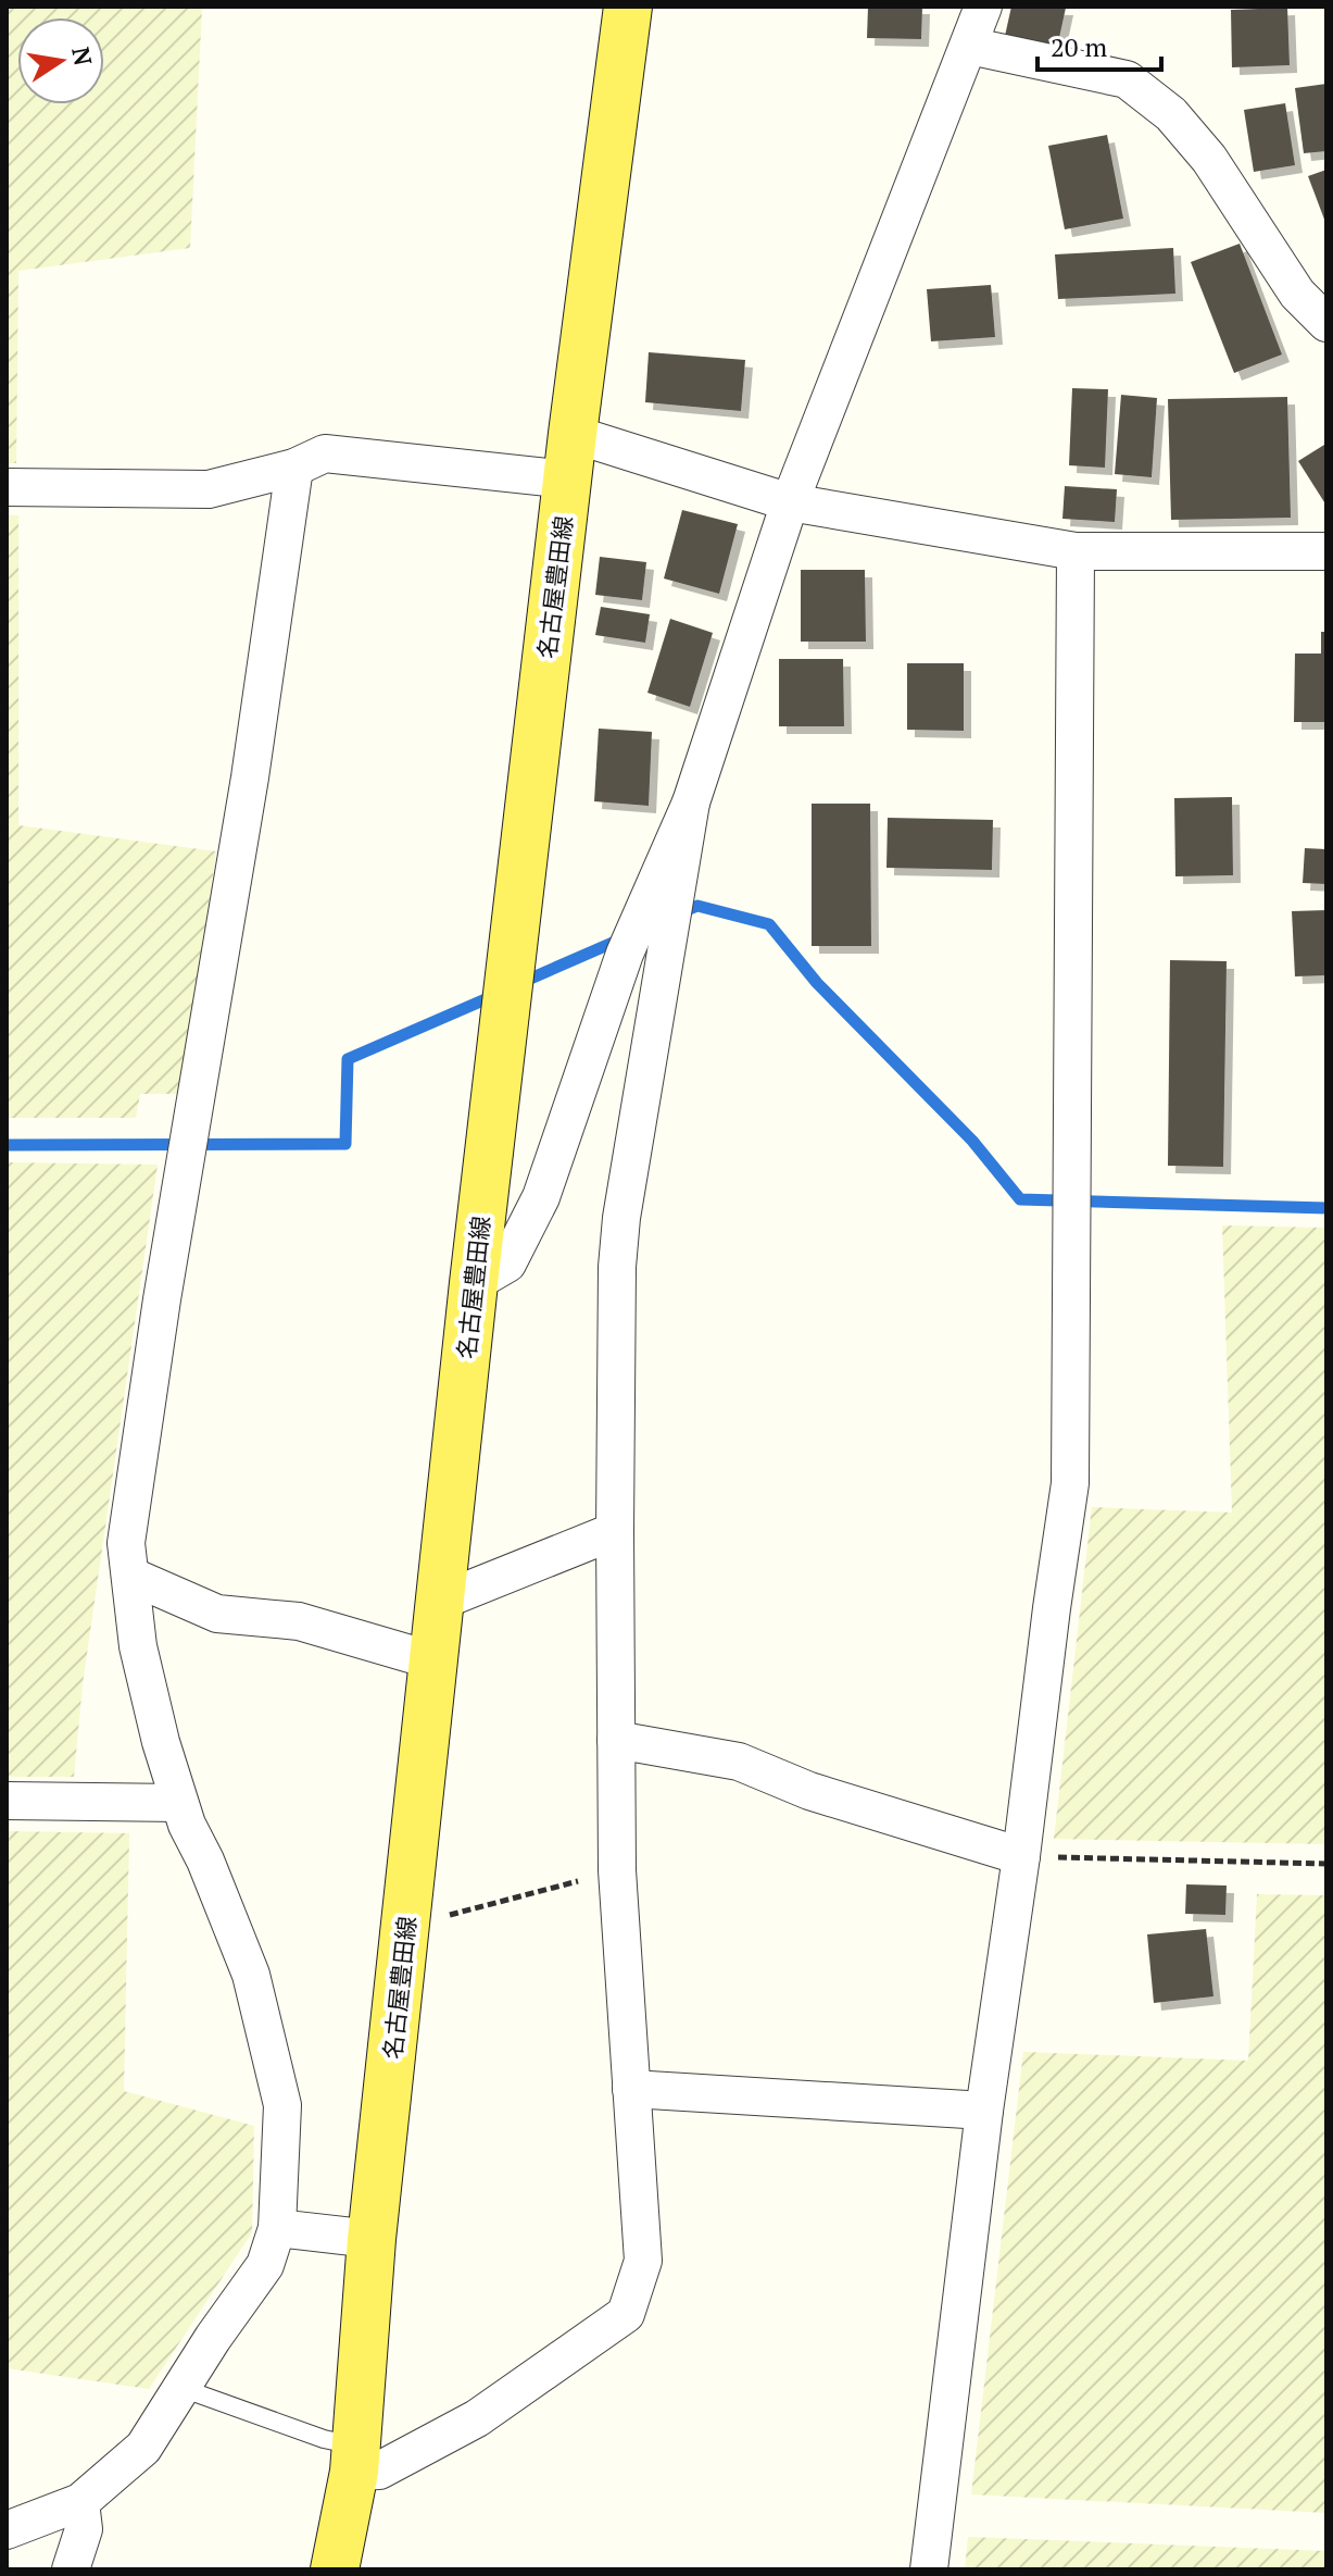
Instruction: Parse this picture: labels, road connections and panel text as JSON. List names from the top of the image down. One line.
{"streets":{"main road":["名古屋豊田線"]},"scale_bar":"20 m","north":"right"}
